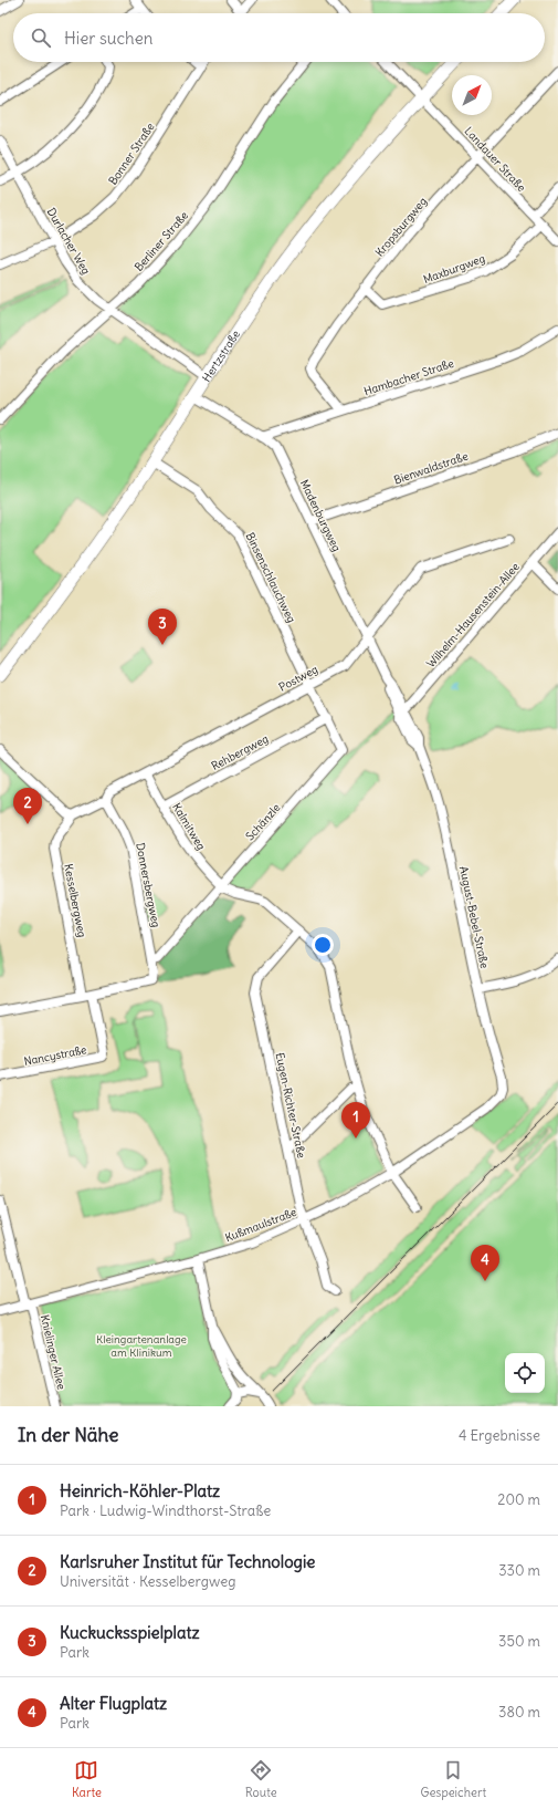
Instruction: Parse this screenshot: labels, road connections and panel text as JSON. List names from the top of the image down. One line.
{"streets":{"main road":["Hertzstraße"],"street":["Bonner Straße","Landauer Straße","Kropsburgweg","Durlacher Weg","Berliner Straße","Maxburgweg","Hambacher Straße","Bienwaldstraße","Madenburgweg","Binsenschlauchweg","Wilhelm-Hausenstein-Allee","Postweg","Rehbergweg","Schänzle","Kalmitweg","Donnersbergweg","Kesselbergweg","August-Bebel-Straße","Nancystraße","Eugen-Richter-Straße","Kußmaulstraße","Knielinger Allee"]},"crossings":[["Bonner Straße","Durlacher Weg"],["Landauer Straße","Kropsburgweg"],["Landauer Straße","Maxburgweg"],["Landauer Straße","Hertzstraße"],["Kropsburgweg","Maxburgweg"],["Kropsburgweg","Hambacher Straße"],["Durlacher Weg","Berliner Straße"],["Durlacher Weg","Hertzstraße"],["Hertzstraße","Madenburgweg"],["Hertzstraße","Binsenschlauchweg"],["Hambacher Straße","Madenburgweg"],["Bienwaldstraße","Madenburgweg"],["Madenburgweg","Wilhelm-Hausenstein-Allee"],["Madenburgweg","Postweg"],["Madenburgweg","August-Bebel-Straße"],["Binsenschlauchweg","Postweg"],["Binsenschlauchweg","Schänzle"],["Wilhelm-Hausenstein-Allee","August-Bebel-Straße"],["Postweg","Schänzle"],["Postweg","Kalmitweg"],["Postweg","Donnersbergweg"],["Postweg","Kesselbergweg"],["Rehbergweg","Schänzle"],["Rehbergweg","Kalmitweg"],["Schänzle","Kalmitweg"],["Schänzle","Donnersbergweg"],["Donnersbergweg","Nancystraße"],["August-Bebel-Straße","Kußmaulstraße"],["Eugen-Richter-Straße","Kußmaulstraße"],["Kußmaulstraße","Knielinger Allee"]],"parks":["Kleingartenanlage am Klinikum"],"north":"top right","page":{"search":"Hier suchen","pins":["3","2","1","4"],"heading":["In der Nähe","4 Ergebnisse"],"list":[{"mark":"1","name":"Heinrich-Köhler-Platz","note":"Park · Ludwig-Windthorst-Straße","value":"200 m"},{"mark":"2","name":"Karlsruher Institut für Technologie","note":"Universität · Kesselbergweg","value":"330 m"},{"mark":"3","name":"Kuckucksspielplatz","note":"Park","value":"350 m"},{"mark":"4","name":"Alter Flugplatz","note":"Park","value":"380 m"}],"nav":["Karte","Route","Gespeichert"]}}
